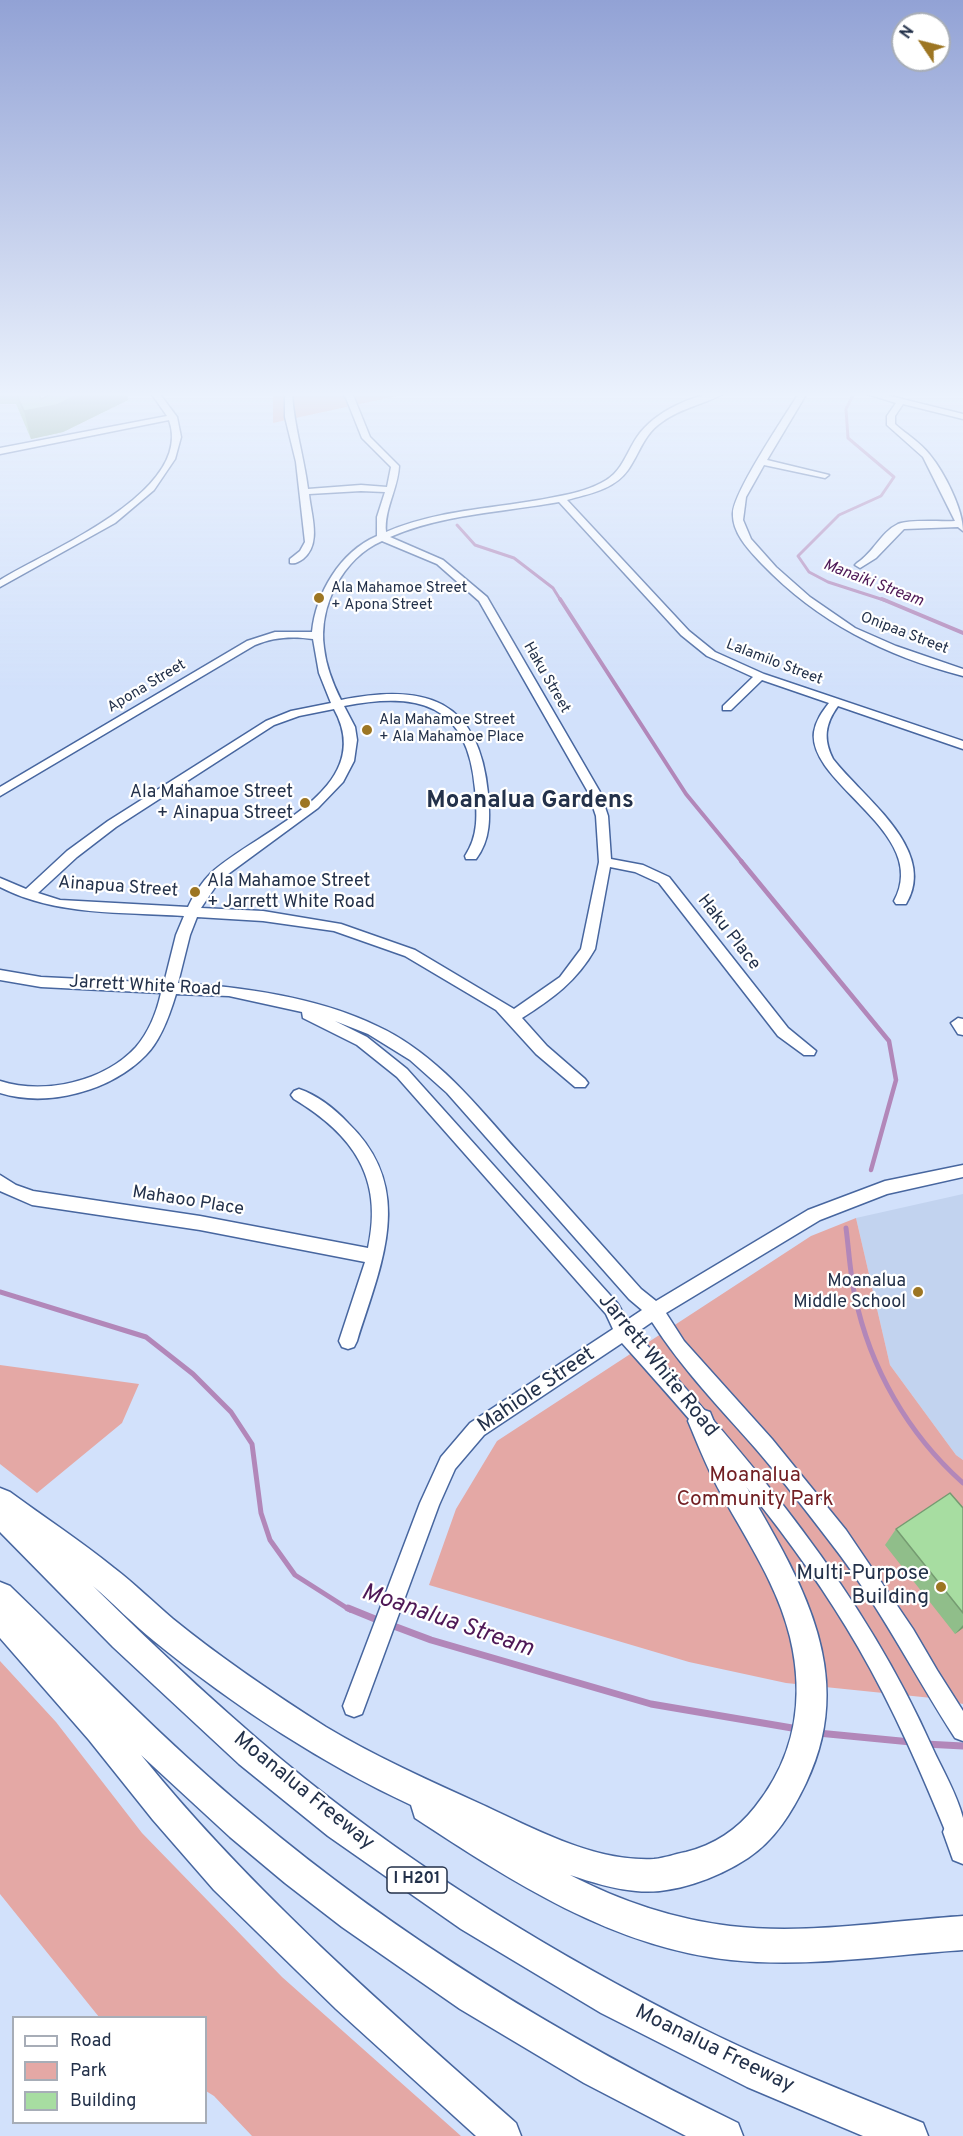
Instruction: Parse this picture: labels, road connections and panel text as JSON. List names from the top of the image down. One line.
{"streets":{"highway":["Moanalua Freeway","I H201"],"street":["Onipaa Street","Lalamilo Street","Haku Street","Apona Street","Ainapua Street","Haku Place","Jarrett White Road","Mahaoo Place","Mahiole Street"]},"crossings":[["Haku Street","Ainapua Street"],["Haku Street","Haku Place"],["Jarrett White Road","Mahiole Street"]],"districts":["Moanalua Gardens"],"water":["Manaiki Stream","Moanalua Stream"],"parks":["Moanalua Community Park"],"places":["Ala Mahamoe Street + Apona Street","Ala Mahamoe Street + Ala Mahamoe Place","Ala Mahamoe Street + Ainapua Street","Ala Mahamoe Street + Jarrett White Road","Moanalua Middle School","Multi-Purpose Building"],"legend":["Road","Park","Building"],"north":"top left"}
